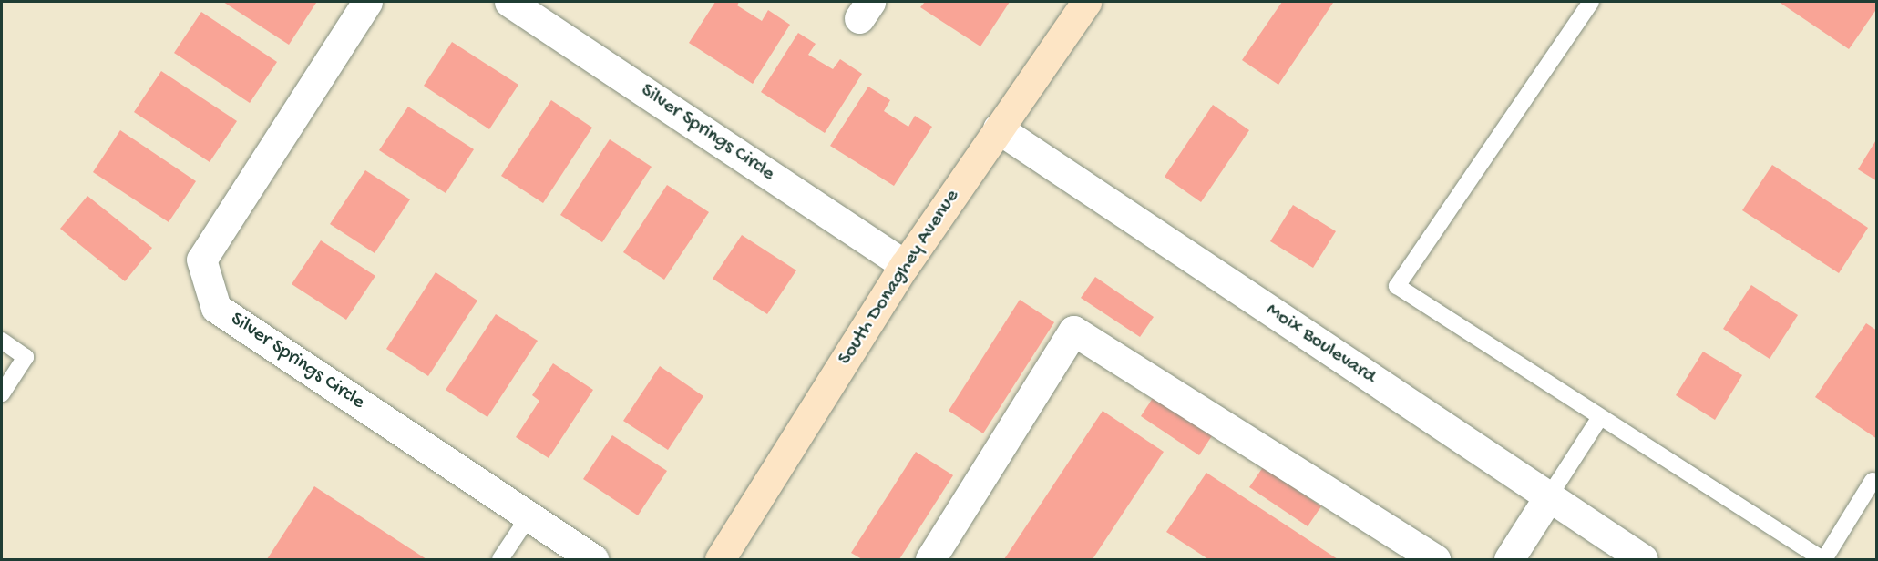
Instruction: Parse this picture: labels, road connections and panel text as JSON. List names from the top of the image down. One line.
{"streets":{"street":["Silver Springs Circle","South Donaghey Avenue","Moix Boulevard"]},"crossings":[["Silver Springs Circle","South Donaghey Avenue"],["South Donaghey Avenue","Moix Boulevard"]]}
